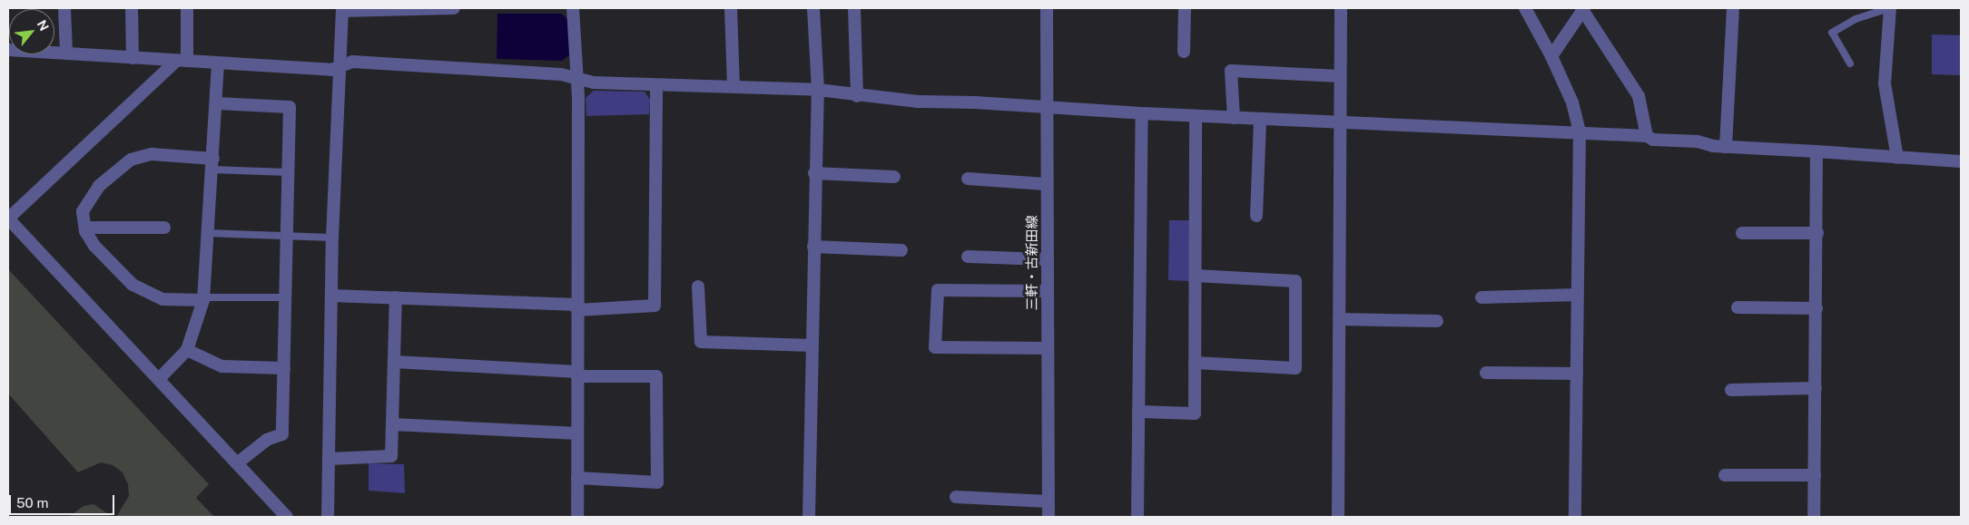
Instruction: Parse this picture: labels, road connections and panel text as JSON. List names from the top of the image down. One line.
{"streets":{"street":["三軒・古新田線"]},"scale_bar":"50 m","north":"top right"}
